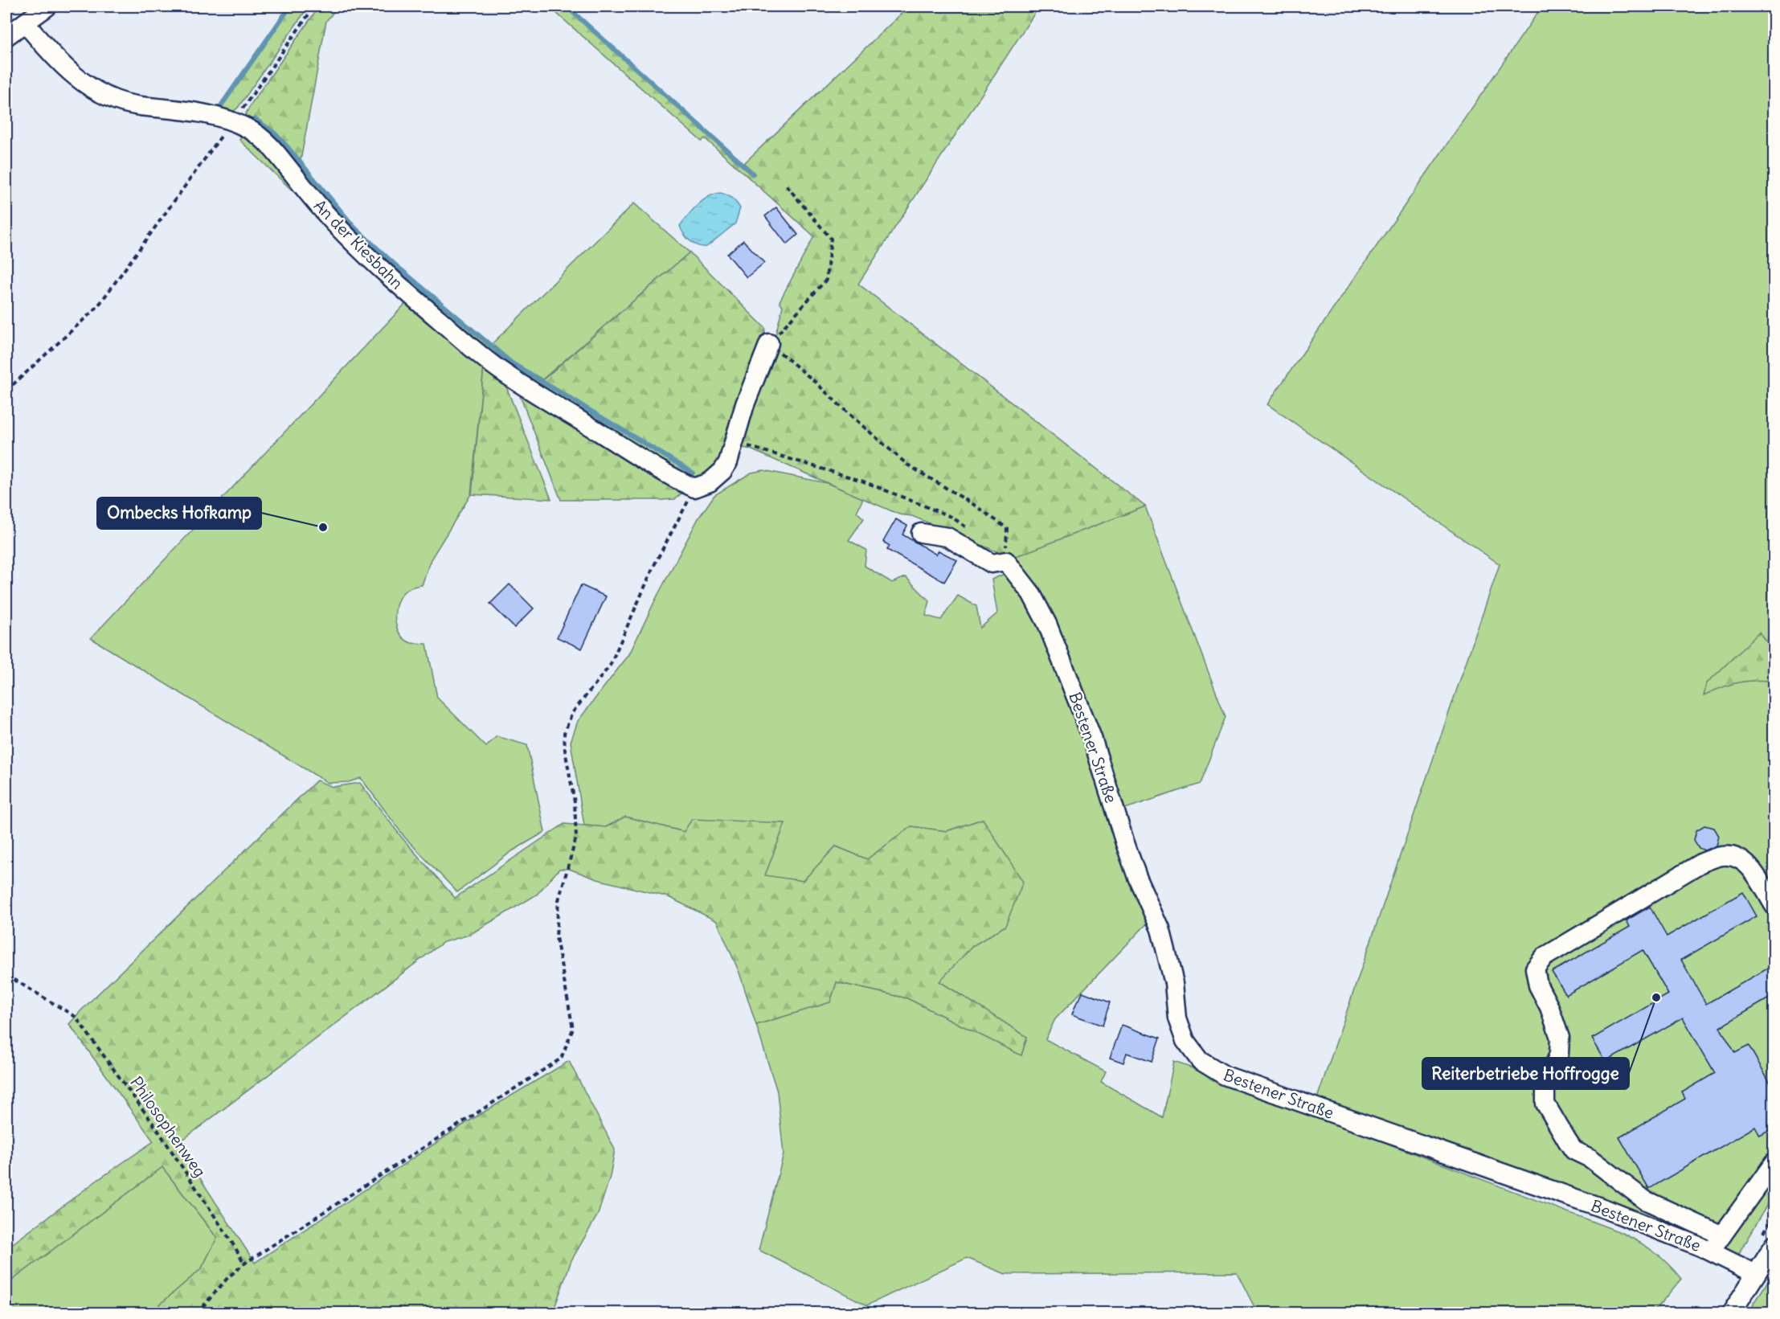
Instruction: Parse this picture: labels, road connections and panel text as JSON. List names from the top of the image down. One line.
{"streets":{"street":["An der Kiesbahn","Bestener Straße"],"path":["Philosophenweg"]},"places":["Ombecks Hofkamp","Reiterbetriebe Hoffrogge"]}
